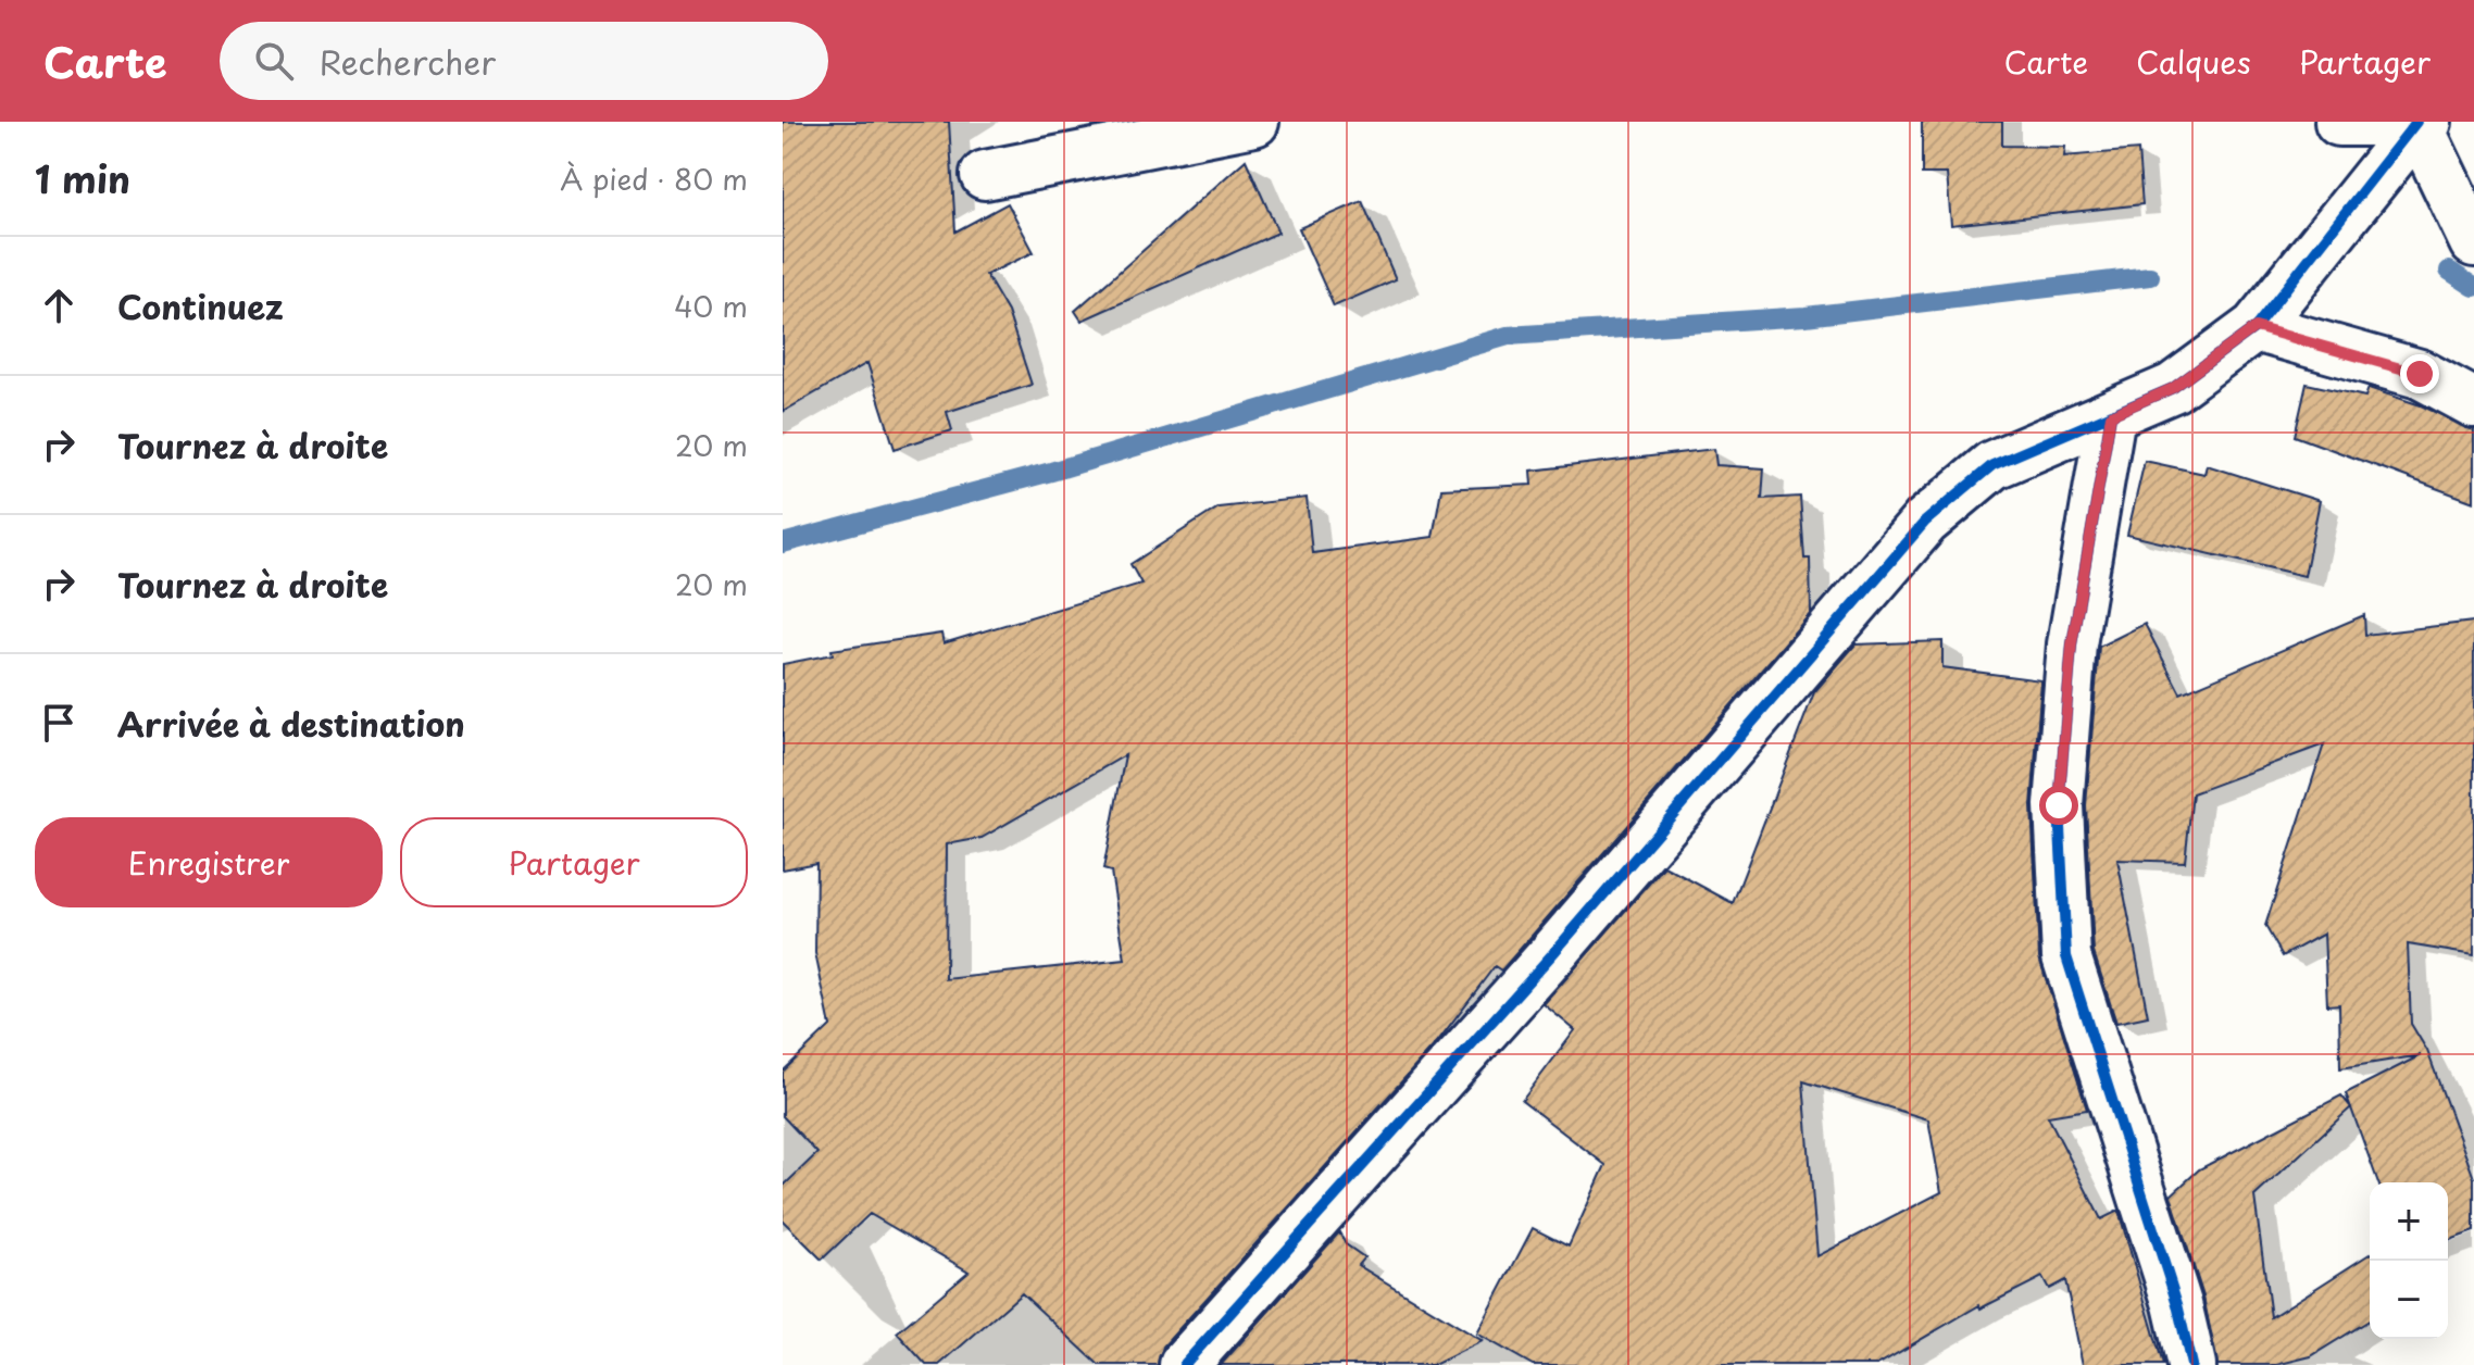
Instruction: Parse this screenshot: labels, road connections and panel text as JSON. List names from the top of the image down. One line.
{"page":{"header":"Carte","search":"Rechercher","nav":["Carte","Calques","Partager"],"heading":["1 min","À pied · 80 m"],"list":[["Continuez","40 m"],["Tournez à droite","20 m"],["Tournez à droite","20 m"],"Arrivée à destination"],"buttons":["Enregistrer","Partager"],"map_buttons":["+","−"]}}
